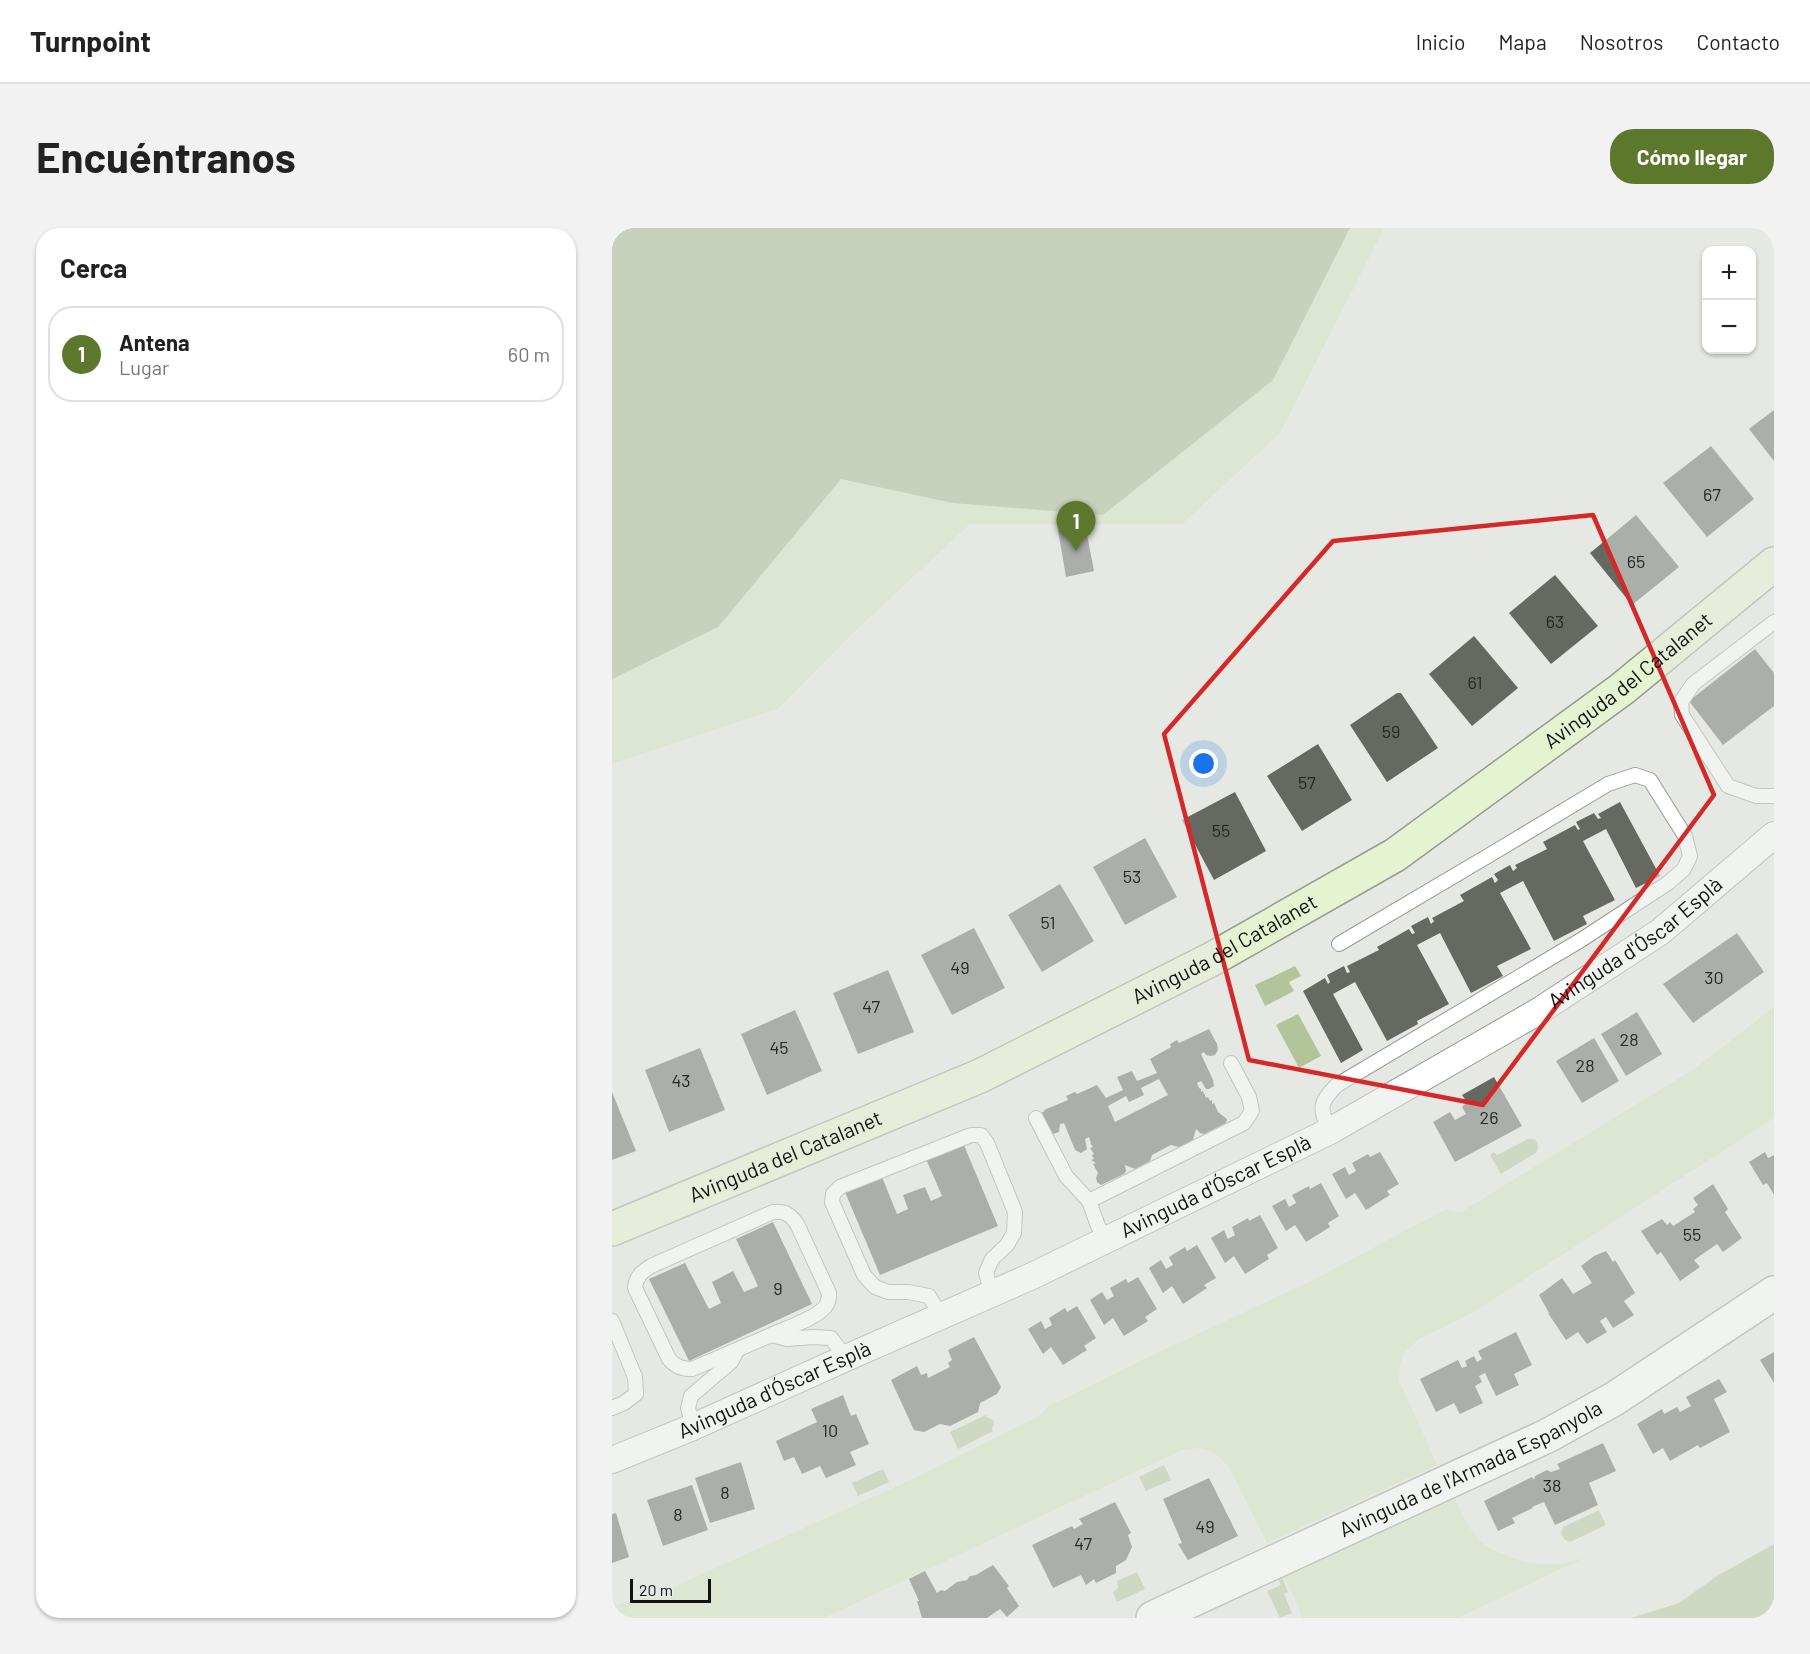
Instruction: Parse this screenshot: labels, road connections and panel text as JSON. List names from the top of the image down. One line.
{"streets":{"main road":["Avinguda del Catalanet"],"street":["Avinguda d'Óscar Esplà","Avinguda de l'Armada Espanyola"]},"house_numbers":["67","65","63","61","59","57","55","53","51","49","30","47","28","45","28","43","26","55","9","10","38","8","8","49","47"],"scale_bar":"20 m","page":{"header":"Turnpoint","nav":["Inicio","Mapa","Nosotros","Contacto"],"buttons":"Cómo llegar","title":"Encuéntranos","heading":"Cerca","map_buttons":["+","−"],"list":[{"mark":"1","name":"Antena","note":"Lugar","value":"60 m"}],"pins":"1","scale":"20 m"}}
